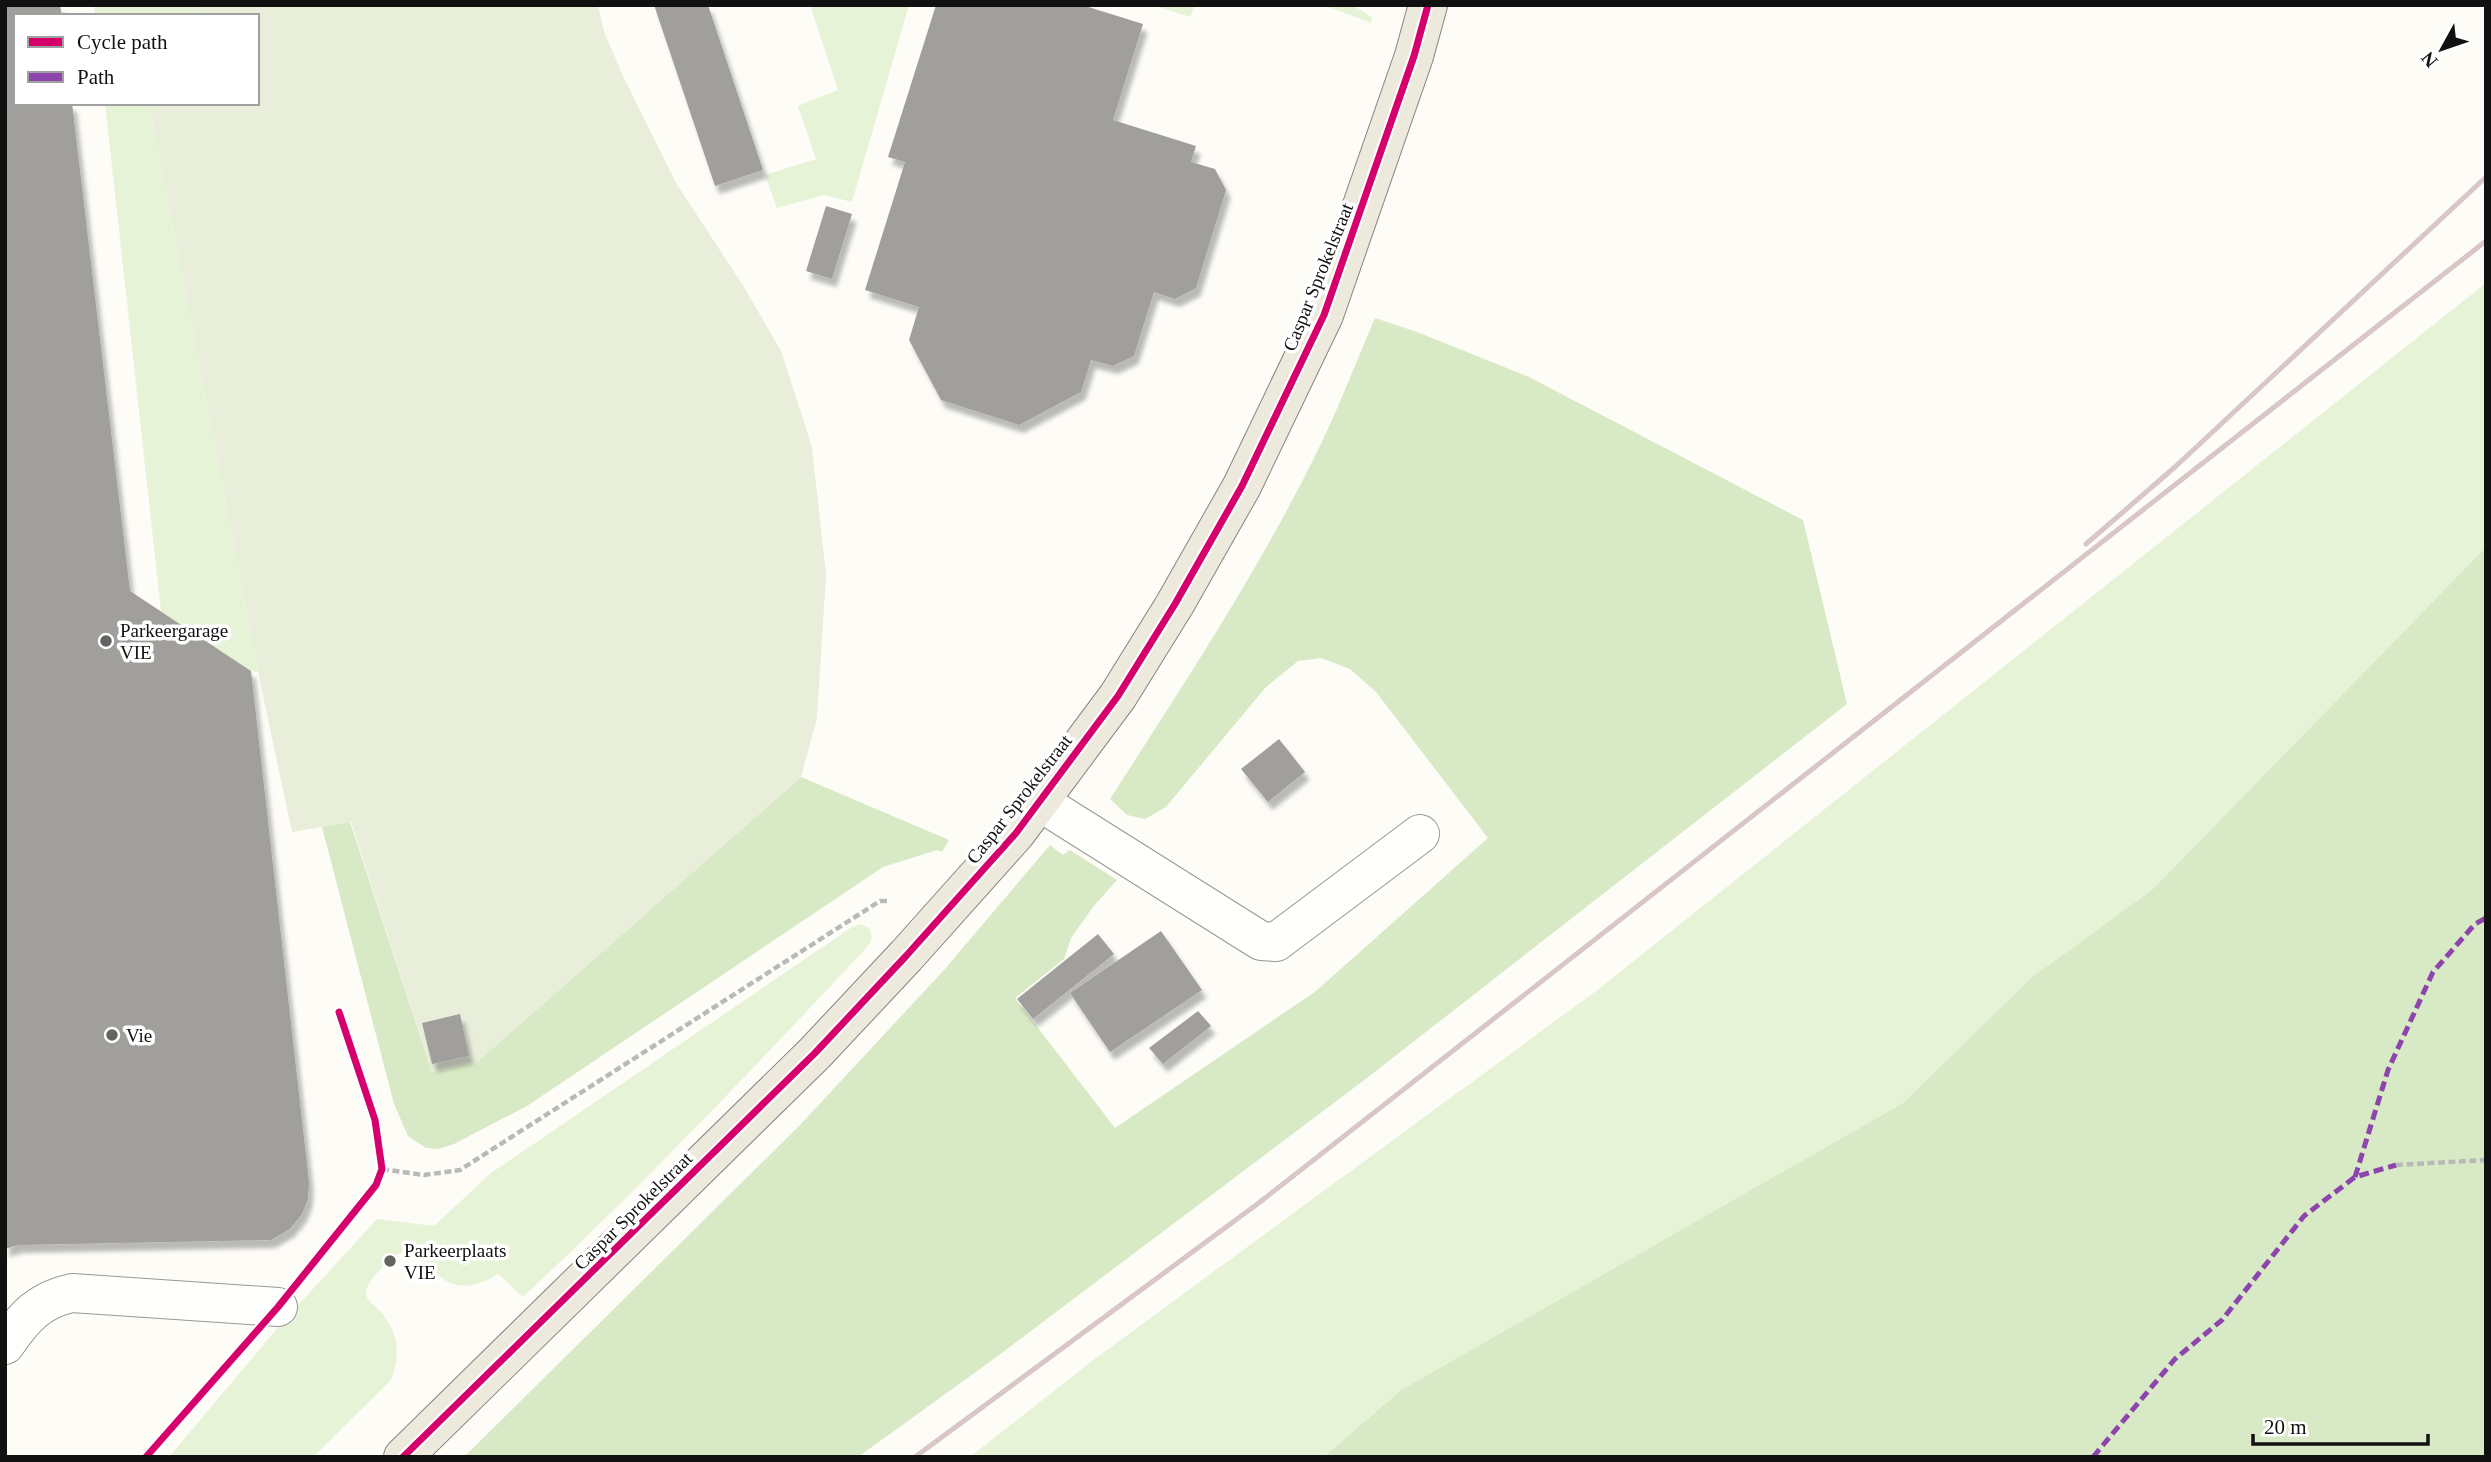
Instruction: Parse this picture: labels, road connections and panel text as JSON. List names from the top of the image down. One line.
{"streets":{"main road":["Caspar Sprokelstraat"]},"places":["Parkeergarage VIE","Vie","Parkeerplaats VIE"],"legend":["Cycle path","Path"],"scale_bar":"20 m","north":"bottom left"}
